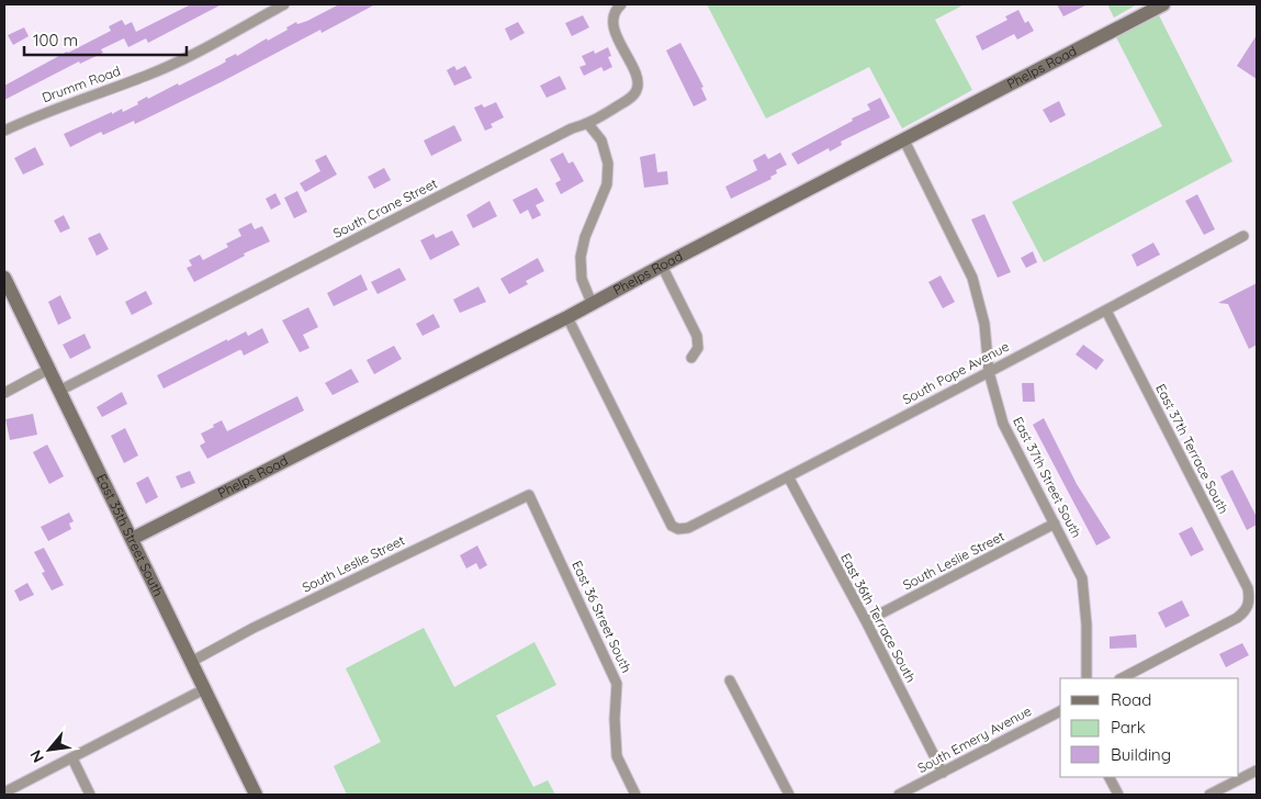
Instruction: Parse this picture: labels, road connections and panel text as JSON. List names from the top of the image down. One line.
{"streets":{"street":["Phelps Road","Drumm Road","South Crane Street","South Pope Avenue","East 37th Terrace South","East 37th Street South","East 35th Street South","South Leslie Street","East 36 Street South","East 36th Terrace South","South Emery Avenue"]},"crossings":[["Phelps Road","South Pope Avenue"],["Phelps Road","East 37th Street South"],["Phelps Road","East 35th Street South"],["South Crane Street","East 35th Street South"],["South Pope Avenue","East 37th Terrace South"],["South Pope Avenue","East 37th Street South"],["South Pope Avenue","East 36th Terrace South"],["East 37th Street South","South Leslie Street"],["East 35th Street South","South Leslie Street"],["South Leslie Street","East 36 Street South"],["South Leslie Street","East 36th Terrace South"],["East 36th Terrace South","South Emery Avenue"]],"legend":["Road","Park","Building"],"scale_bar":"100 m","north":"bottom left"}
